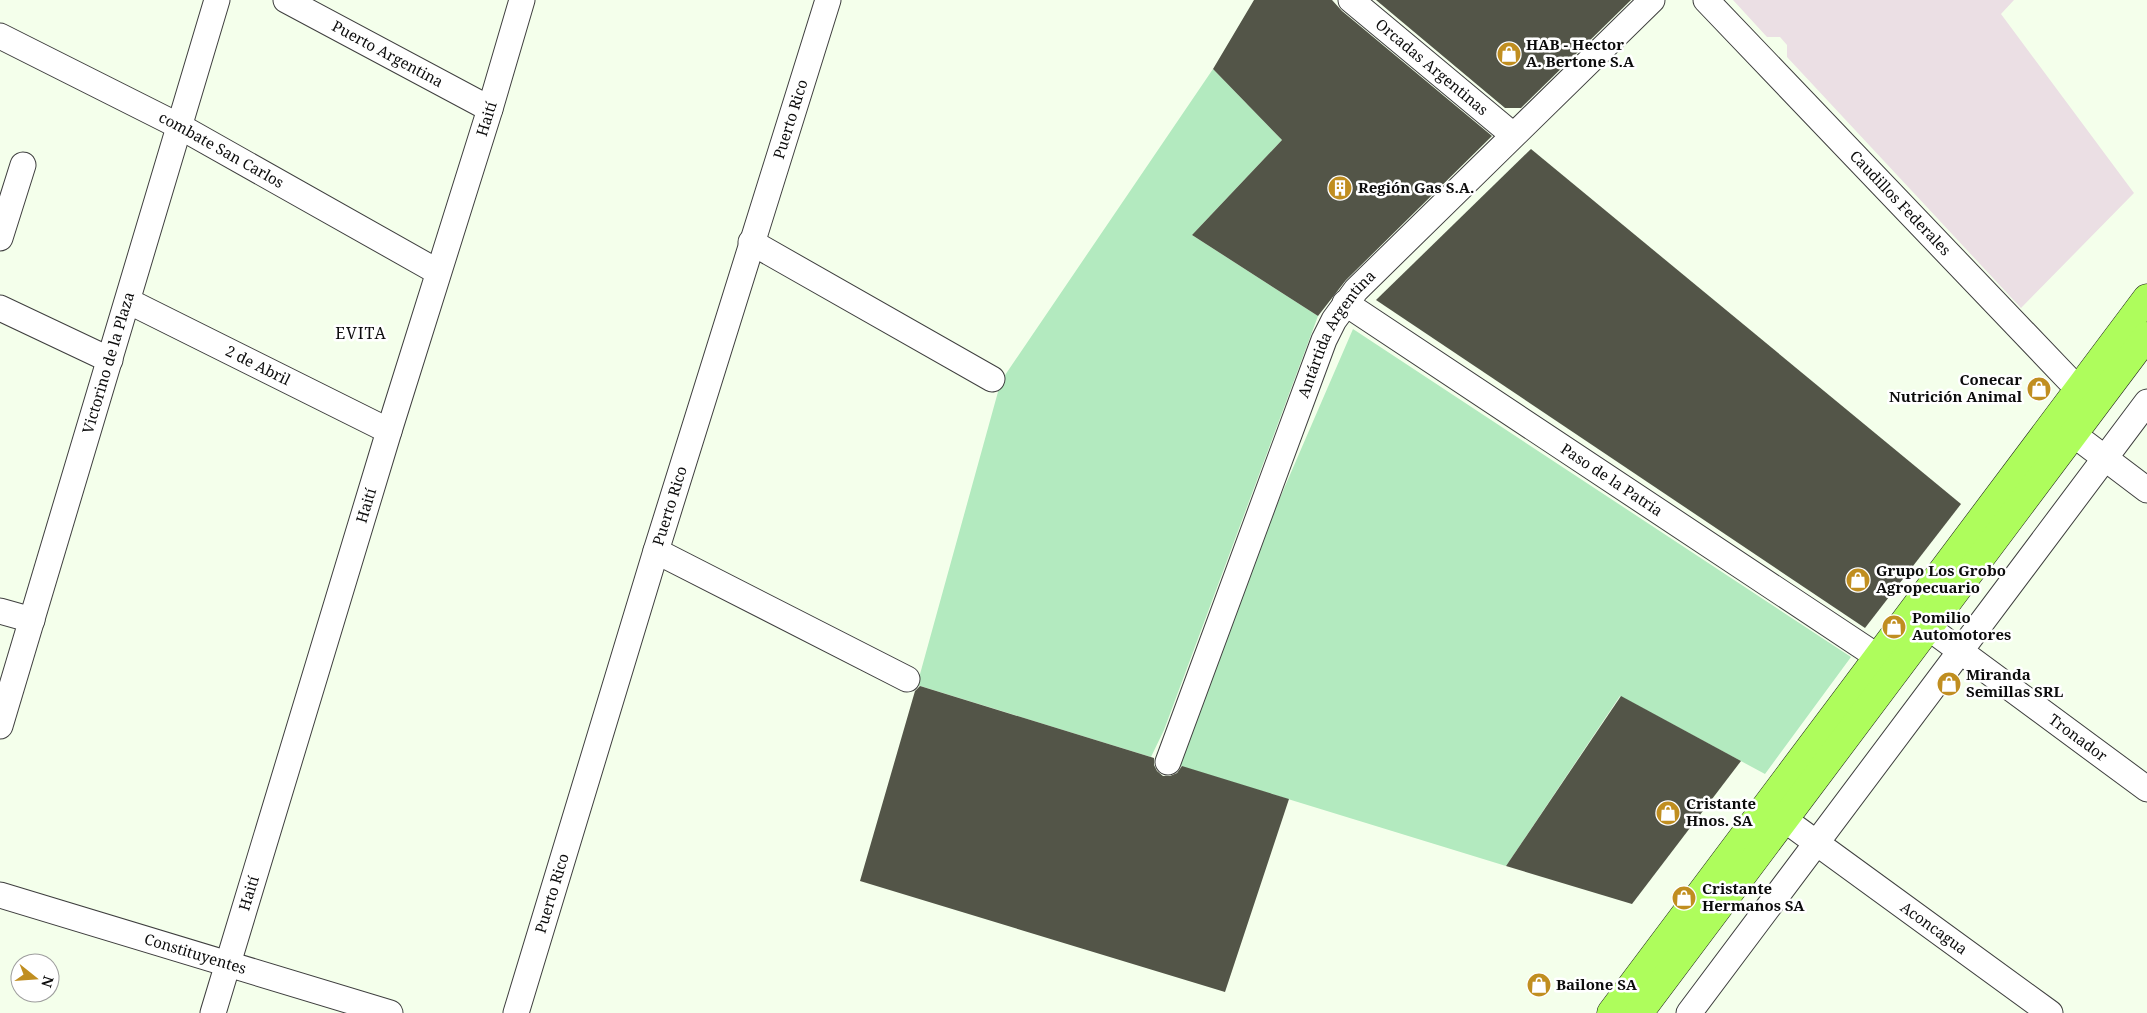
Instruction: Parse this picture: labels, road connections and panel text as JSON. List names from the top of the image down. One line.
{"streets":{"street":["Puerto Argentina","Orcadas Argentinas","Haití","Puerto Rico","combate San Carlos","Caudillos Federales","Antártida Argentina","Victorino de la Plaza","2 de Abril","Paso de la Patria","Tronador","Aconcagua","Constituyentes"]},"crossings":[["Puerto Argentina","Haití"],["Orcadas Argentinas","Antártida Argentina"],["Haití","combate San Carlos"],["Haití","2 de Abril"],["Haití","Constituyentes"],["combate San Carlos","Victorino de la Plaza"],["Antártida Argentina","Paso de la Patria"],["Victorino de la Plaza","2 de Abril"]],"districts":["EVITA"],"places":{"shop":["HAB - Hector A. Bertone S.A","Conecar Nutrición Animal","Grupo Los Grobo Agropecuario","Pomilio Automotores","Miranda Semillas SRL","Cristante Hnos. SA","Cristante Hermanos SA","Bailone SA"],"building":["Región Gas S.A."]},"north":"right"}
